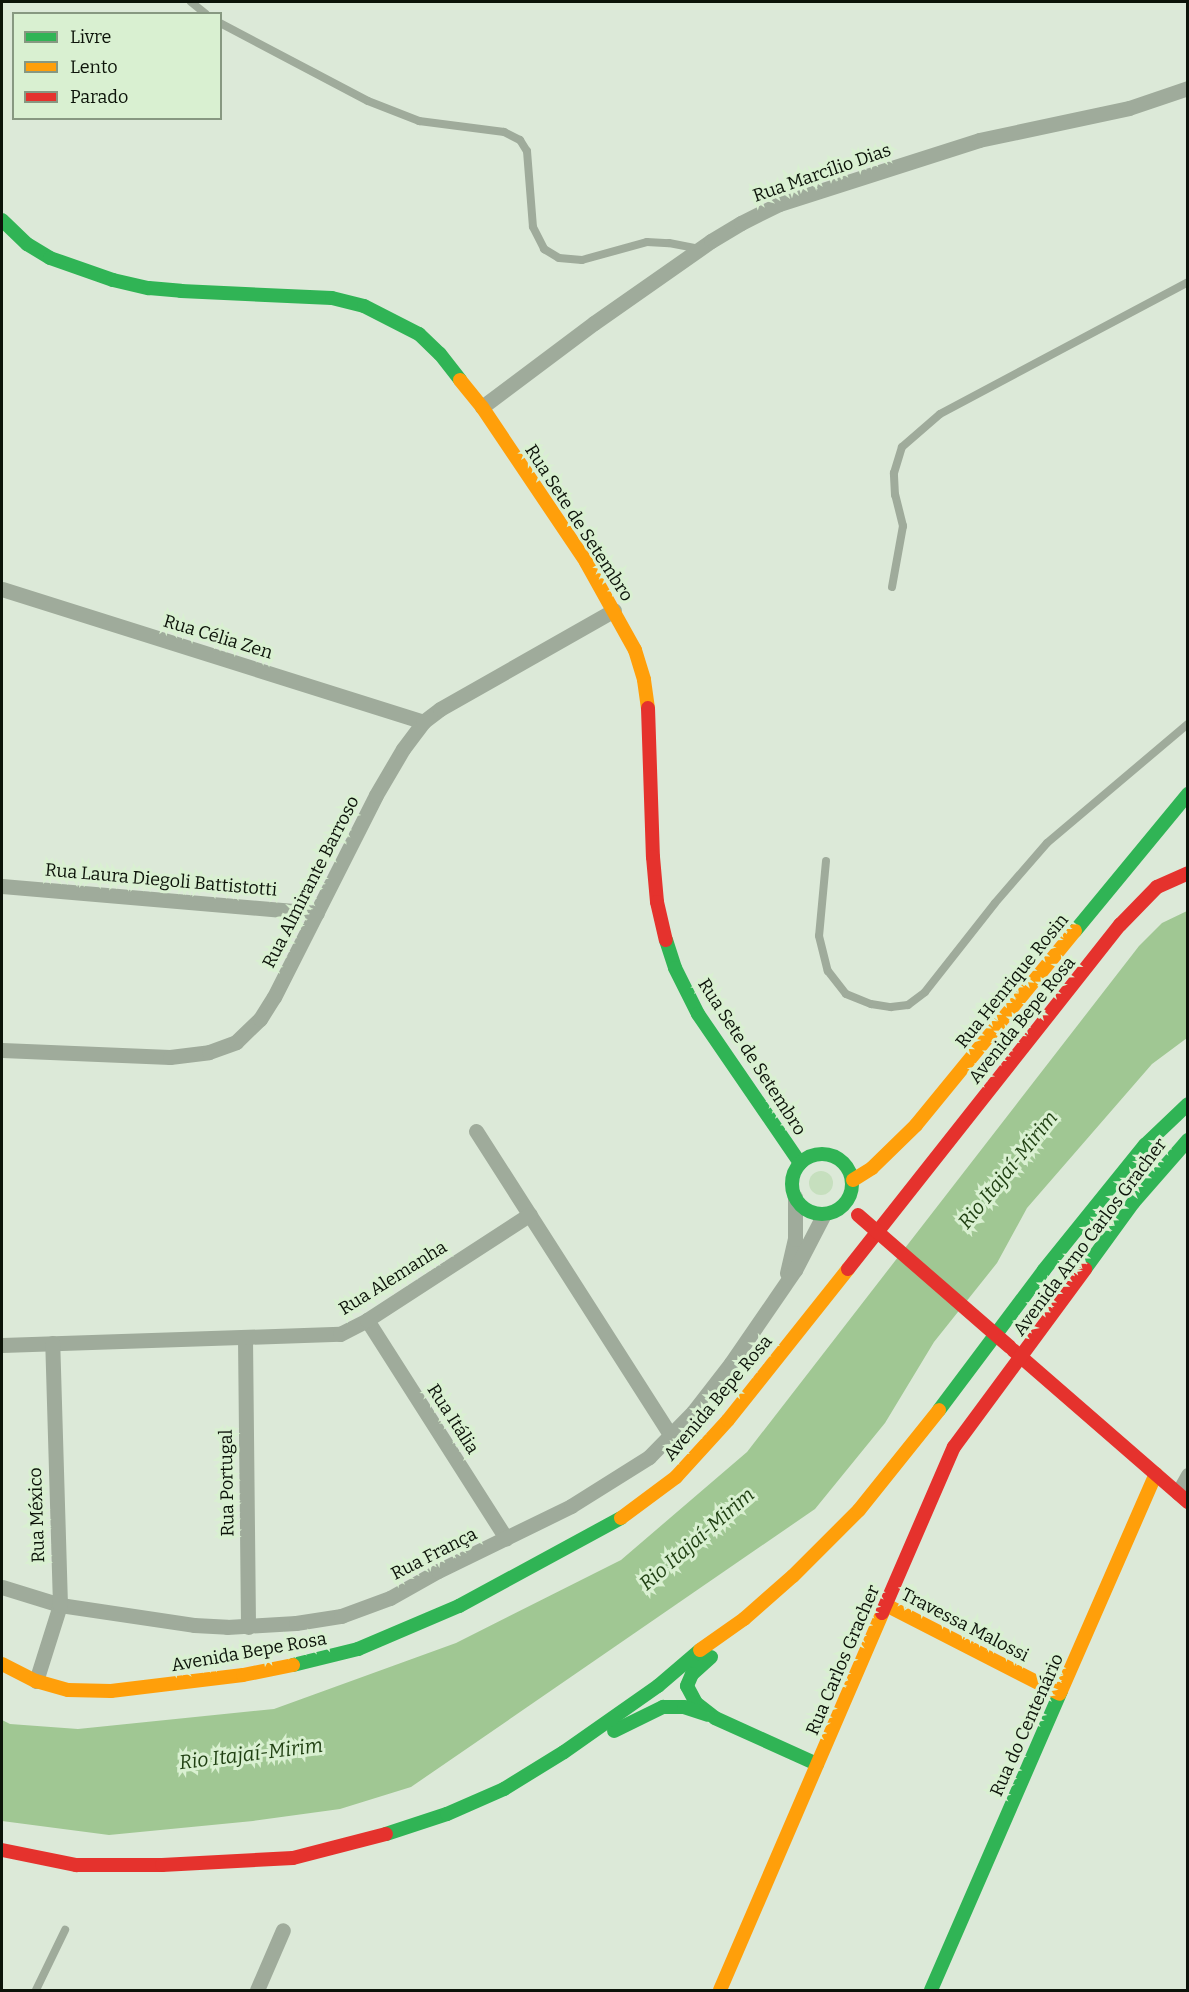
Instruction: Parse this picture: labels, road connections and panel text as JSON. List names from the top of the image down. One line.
{"streets":{"main road":["Rua Sete de Setembro","Rua Henrique Rosin","Avenida Bepe Rosa","Avenida Arno Carlos Gracher","Travessa Malossi","Rua Carlos Gracher","Rua do Centenário"],"street":["Rua Marcílio Dias","Rua Célia Zen","Rua Laura Diegoli Battistotti","Rua Almirante Barroso","Rua Alemanha","Rua Itália","Rua Portugal","Rua México","Rua França"]},"crossings":[["Rua Marcílio Dias","Rua Sete de Setembro"],["Rua Sete de Setembro","Rua Almirante Barroso"],["Rua Sete de Setembro","Rua Henrique Rosin"],["Rua Sete de Setembro","Rua França"],["Rua Célia Zen","Rua Almirante Barroso"],["Rua Laura Diegoli Battistotti","Rua Almirante Barroso"],["Rua Henrique Rosin","Rua França"],["Avenida Bepe Rosa","Rua México"],["Avenida Arno Carlos Gracher","Rua Carlos Gracher"],["Rua Alemanha","Rua Itália"],["Rua Alemanha","Rua Portugal"],["Rua Alemanha","Rua México"],["Rua Itália","Rua França"],["Rua Portugal","Rua França"],["Rua México","Rua França"],["Travessa Malossi","Rua Carlos Gracher"],["Travessa Malossi","Rua do Centenário"]],"water":["Rio Itajaí-Mirim"],"legend":["Livre","Lento","Parado"]}
